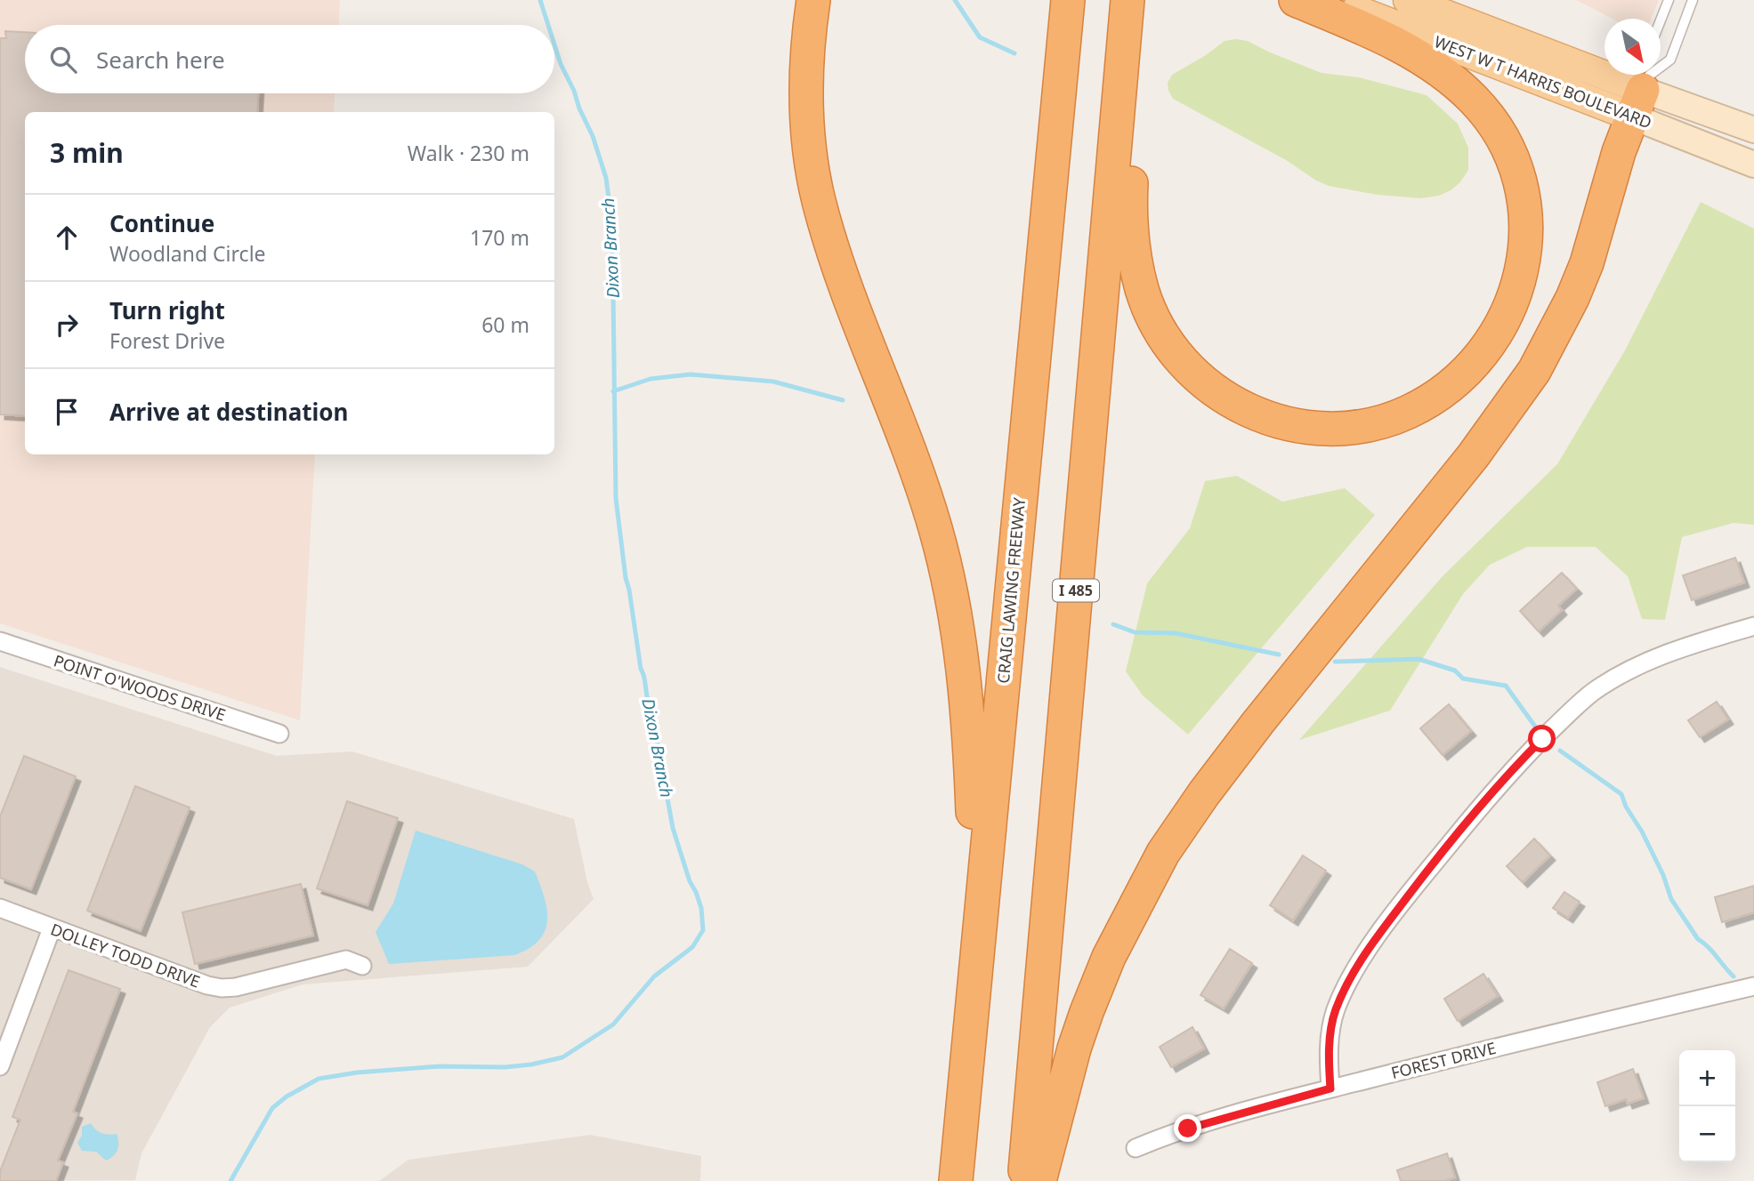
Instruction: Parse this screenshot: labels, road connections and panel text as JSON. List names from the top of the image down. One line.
{"streets":{"highway":["CRAIG LAWING FREEWAY","I 485"],"main road":["WEST W T HARRIS BOULEVARD"],"street":["POINT O'WOODS DRIVE","DOLLEY TODD DRIVE","FOREST DRIVE"]},"water":["Dixon Branch"],"north":"bottom right","page":{"search":"Search here","heading":["3 min","Walk · 230 m"],"list":[["Continue","Woodland Circle","170 m"],["Turn right","Forest Drive","60 m"],"Arrive at destination"],"map_buttons":["+","−"]}}
